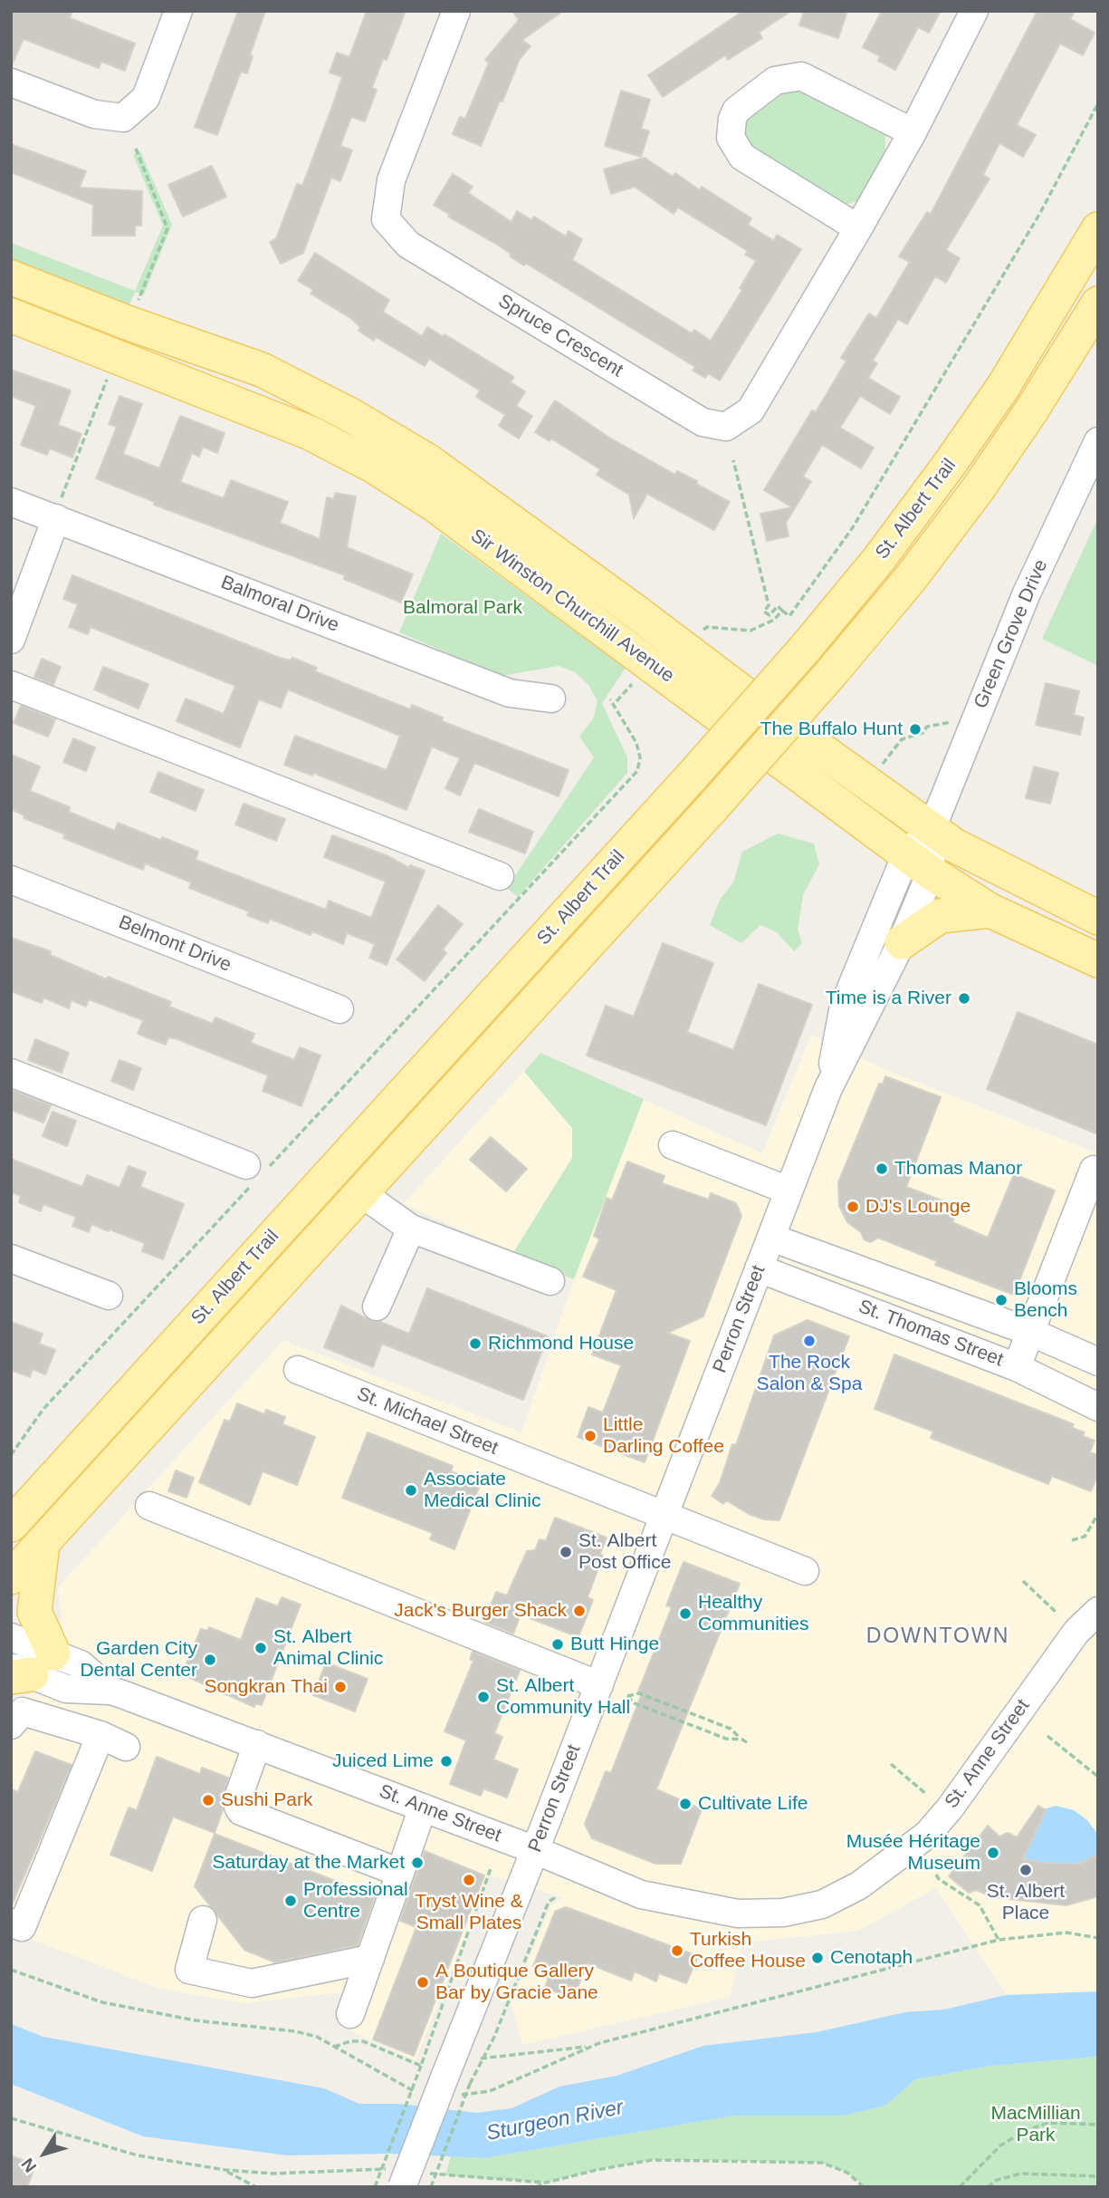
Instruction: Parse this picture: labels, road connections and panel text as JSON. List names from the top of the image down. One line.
{"streets":{"main road":["St. Albert Trail","Sir Winston Churchill Avenue"],"street":["Spruce Crescent","Balmoral Drive","Green Grove Drive","Belmont Drive","Perron Street","St. Thomas Street","St. Michael Street","St. Anne Street"]},"crossings":[["Sir Winston Churchill Avenue","Green Grove Drive"],["Sir Winston Churchill Avenue","Perron Street"],["Green Grove Drive","Perron Street"],["Perron Street","St. Thomas Street"],["Perron Street","St. Michael Street"],["Perron Street","St. Anne Street"]],"districts":["DOWNTOWN"],"water":["Sturgeon River"],"parks":["Balmoral Park","MacMillian Park"],"places":["The Buffalo Hunt","Time is a River","Thomas Manor","DJ's Lounge","Blooms Bench","The Rock Salon & Spa","Richmond House","Little Darling Coffee","Associate Medical Clinic","St. Albert Post Office","Jack's Burger Shack","Healthy Communities","Butt Hinge","St. Albert Animal Clinic","Garden City Dental Center","Songkran Thai","St. Albert Community Hall","Juiced Lime","Sushi Park","Cultivate Life","Musée Héritage Museum","Saturday at the Market","St. Albert Place","Tryst Wine & Small Plates","Professional Centre","Turkish Coffee House","Cenotaph","A Boutique Gallery Bar by Gracie Jane"],"north":"bottom left"}
